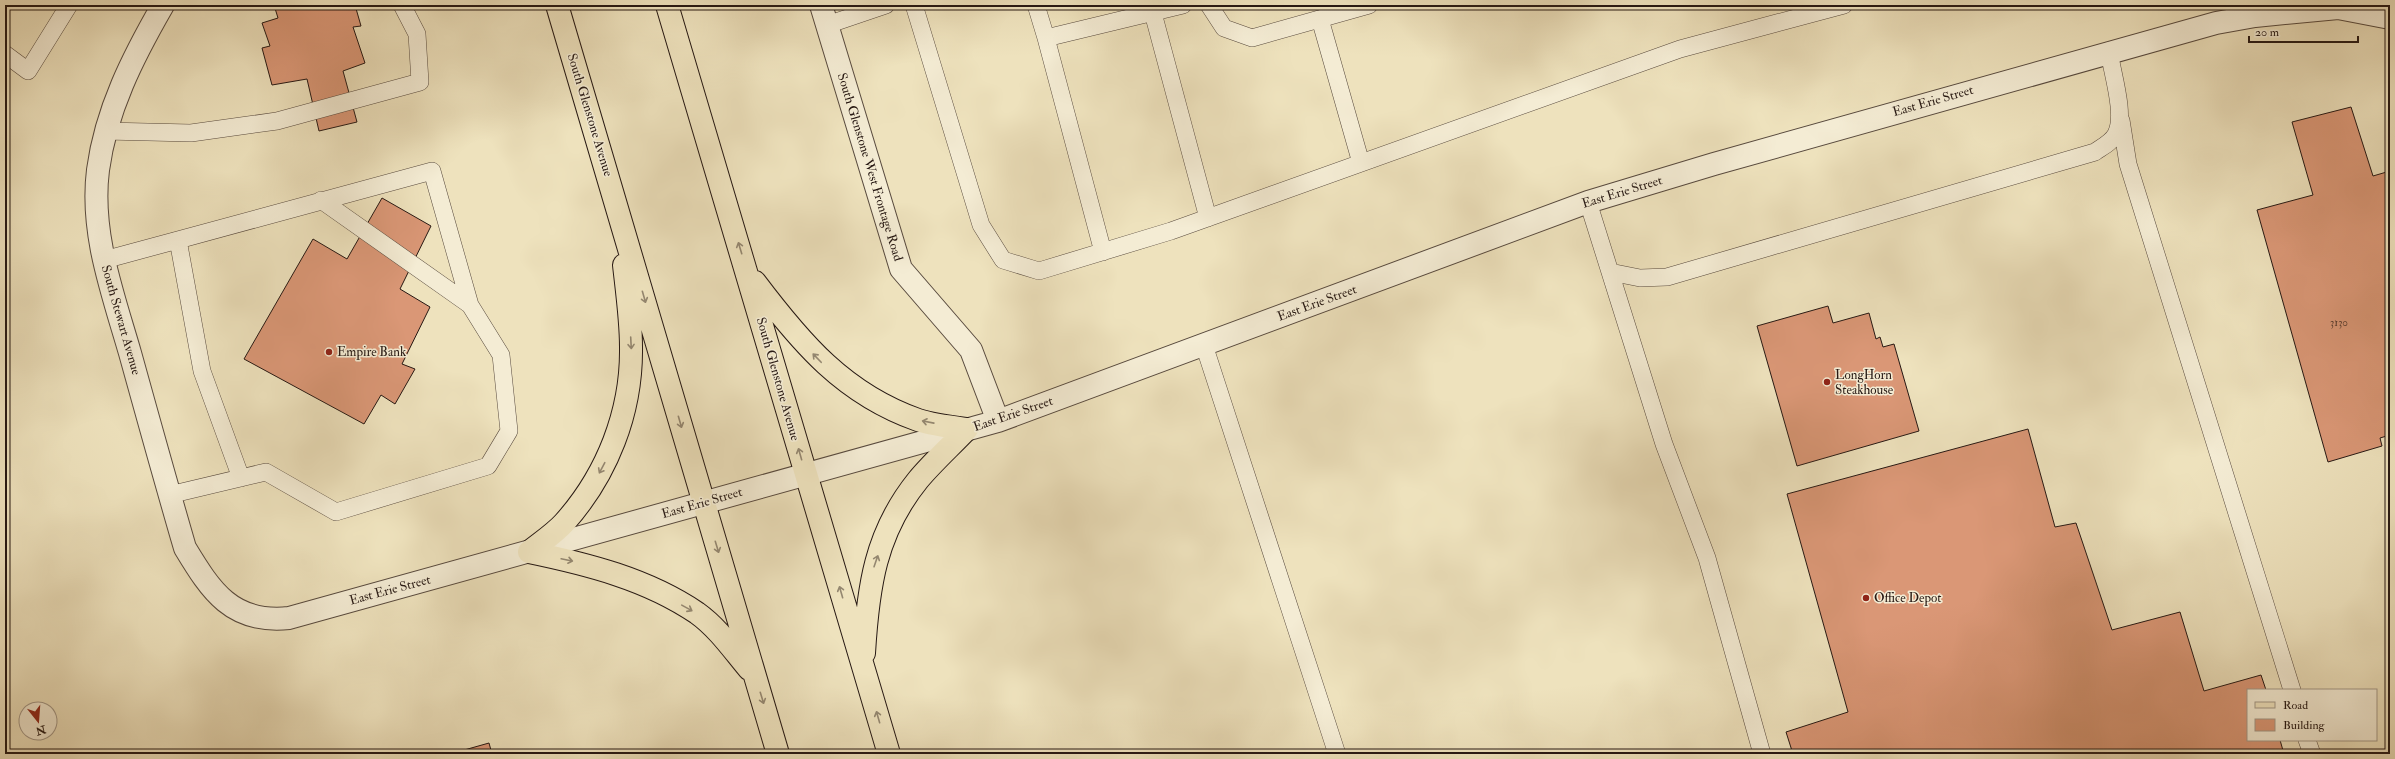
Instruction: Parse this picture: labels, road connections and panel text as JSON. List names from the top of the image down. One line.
{"streets":{"main road":["South Glenstone Avenue"],"street":["East Erie Street","South Glenstone West Frontage Road","South Stewart Avenue"]},"crossings":[["East Erie Street","South Glenstone Avenue"],["East Erie Street","South Glenstone West Frontage Road"],["East Erie Street","South Stewart Avenue"]],"places":["Empire Bank","LongHorn Steakhouse","Office Depot"],"house_numbers":["3130"],"legend":["Road","Building"],"scale_bar":"20 m","north":"bottom"}
